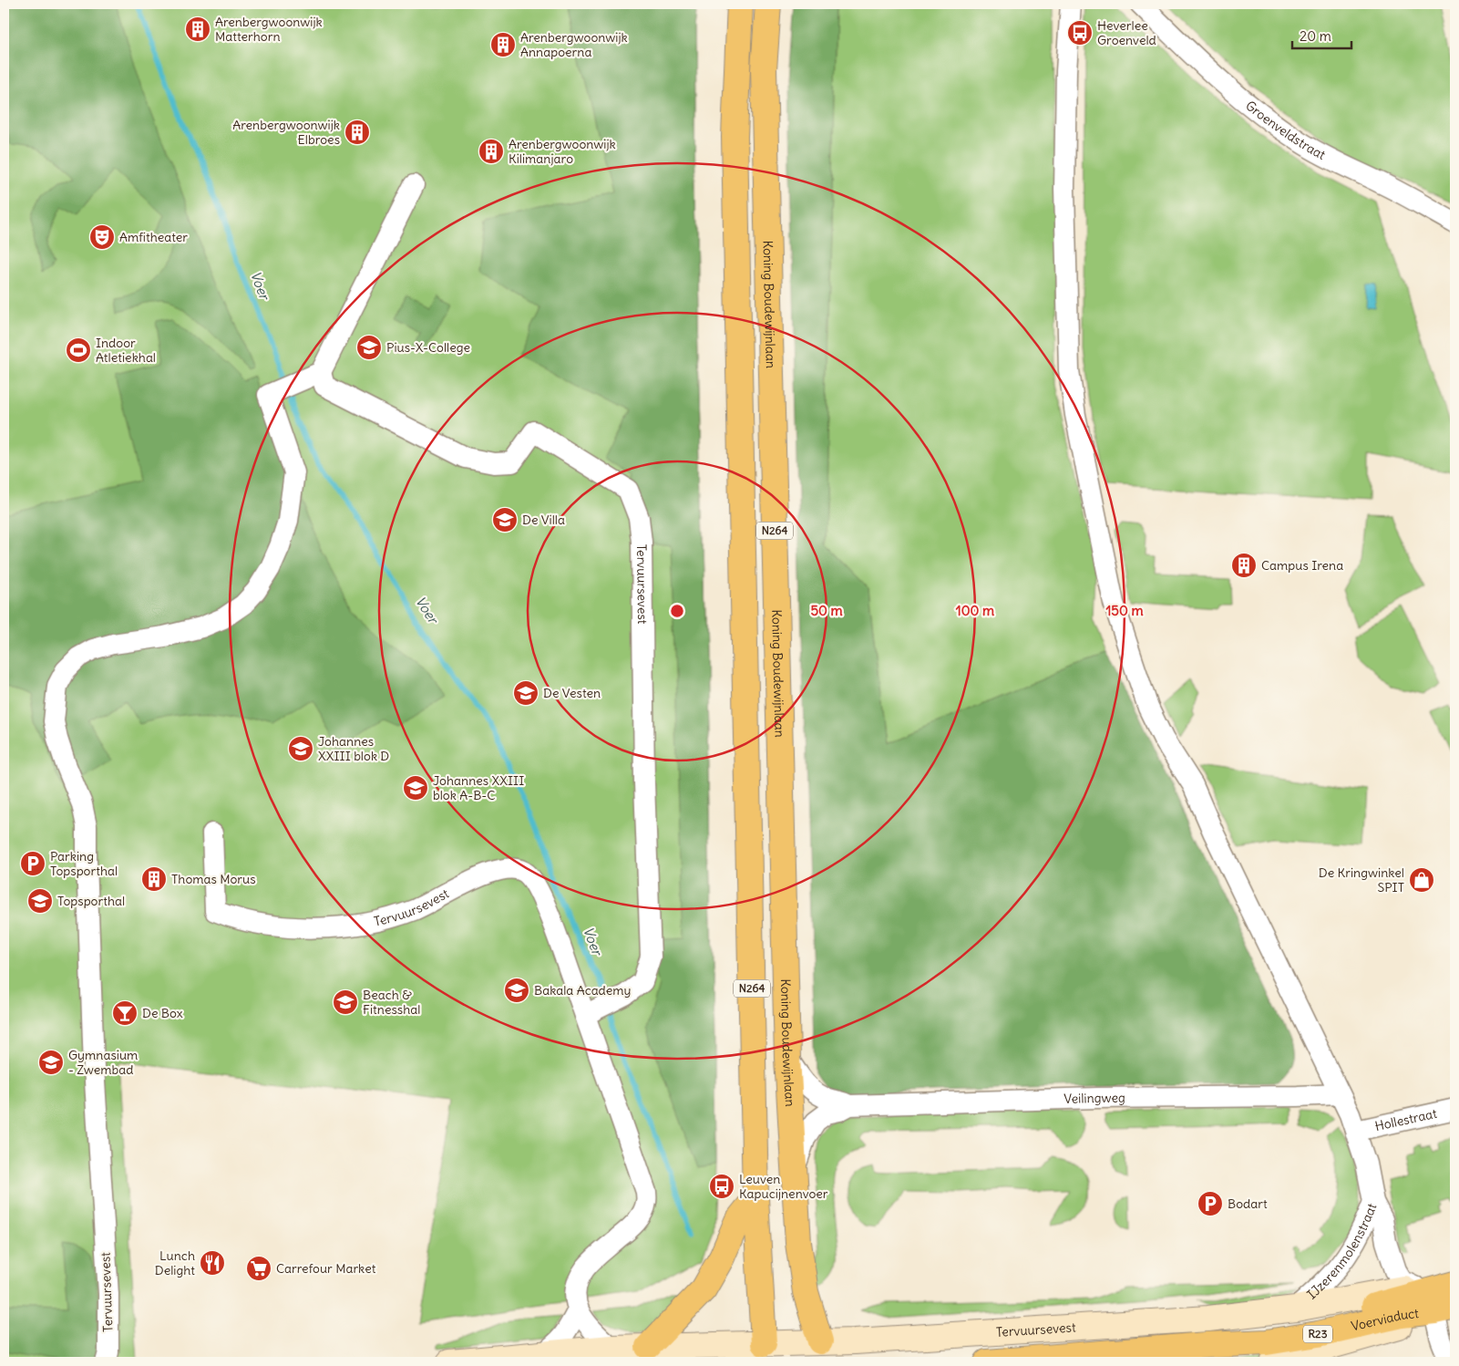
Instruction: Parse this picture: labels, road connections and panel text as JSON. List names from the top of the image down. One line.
{"streets":{"main road":["Koning Boudewijnlaan","N264","Tervuursevest","Voerviaduct","R23"],"street":["Groenveldstraat","Veilingweg","Hollestraat","IJzerenmolenstraat"]},"crossings":[["Koning Boudewijnlaan","Tervuursevest"],["Koning Boudewijnlaan","Veilingweg"],["N264","Tervuursevest"],["Tervuursevest","IJzerenmolenstraat"],["Voerviaduct","R23"]],"water":["Voer"],"places":{"building":["Arenbergwoonwijk Matterhorn","Arenbergwoonwijk Annapoerna","Arenbergwoonwijk Elbroes","Arenbergwoonwijk Kilimanjaro","Campus Irena","Thomas Morus"],"bus stop":["Heverlee Groenveld","Leuven Kapucijnenvoer"],"theatre":["Amfitheater"],"school or university":["Pius-X-College","De Villa","De Vesten","Johannes XXIII blok D","Johannes XXIII blok A-B-C","Topsporthal","Bakala Academy","Beach & Fitnesshal","Gymnasium - Zwembad"],"sports":["Indoor Atletiekhal"],"parking":["Parking Topsporthal","Bodart"],"shop":["De Kringwinkel SPIT"],"bar":["De Box"],"restaurant":["Lunch Delight"],"supermarket":["Carrefour Market"]},"scale_bar":"20 m","rings":["50 m","100 m","150 m"]}
